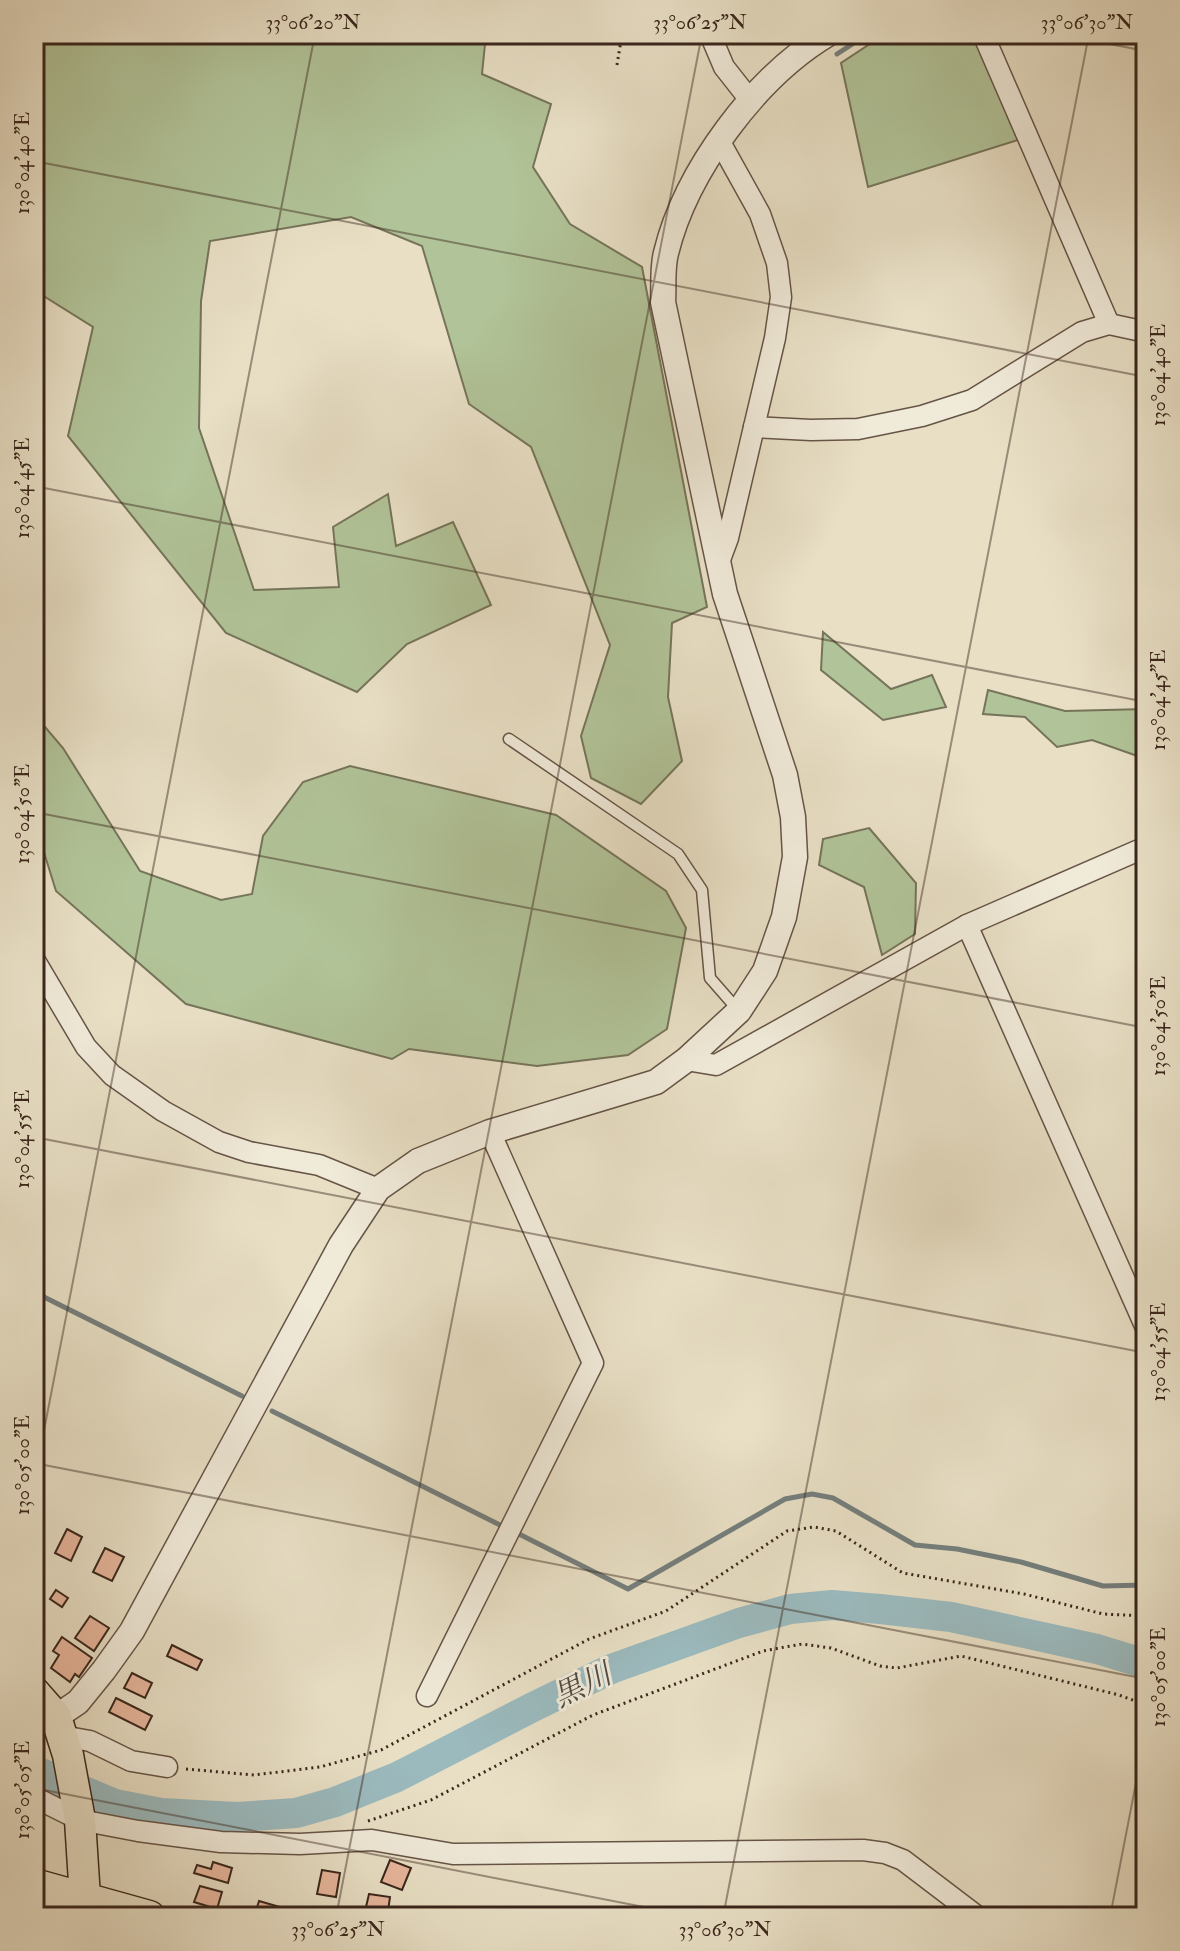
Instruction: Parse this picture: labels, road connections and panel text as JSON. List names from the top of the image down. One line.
{"water":["黒川"],"coordinates":["33°06'20\"N","33°06'25\"N","33°06'30\"N","130°04'40\"E","130°04'45\"E","130°04'50\"E","130°04'55\"E","130°05'00\"E","130°05'05\"E"]}
